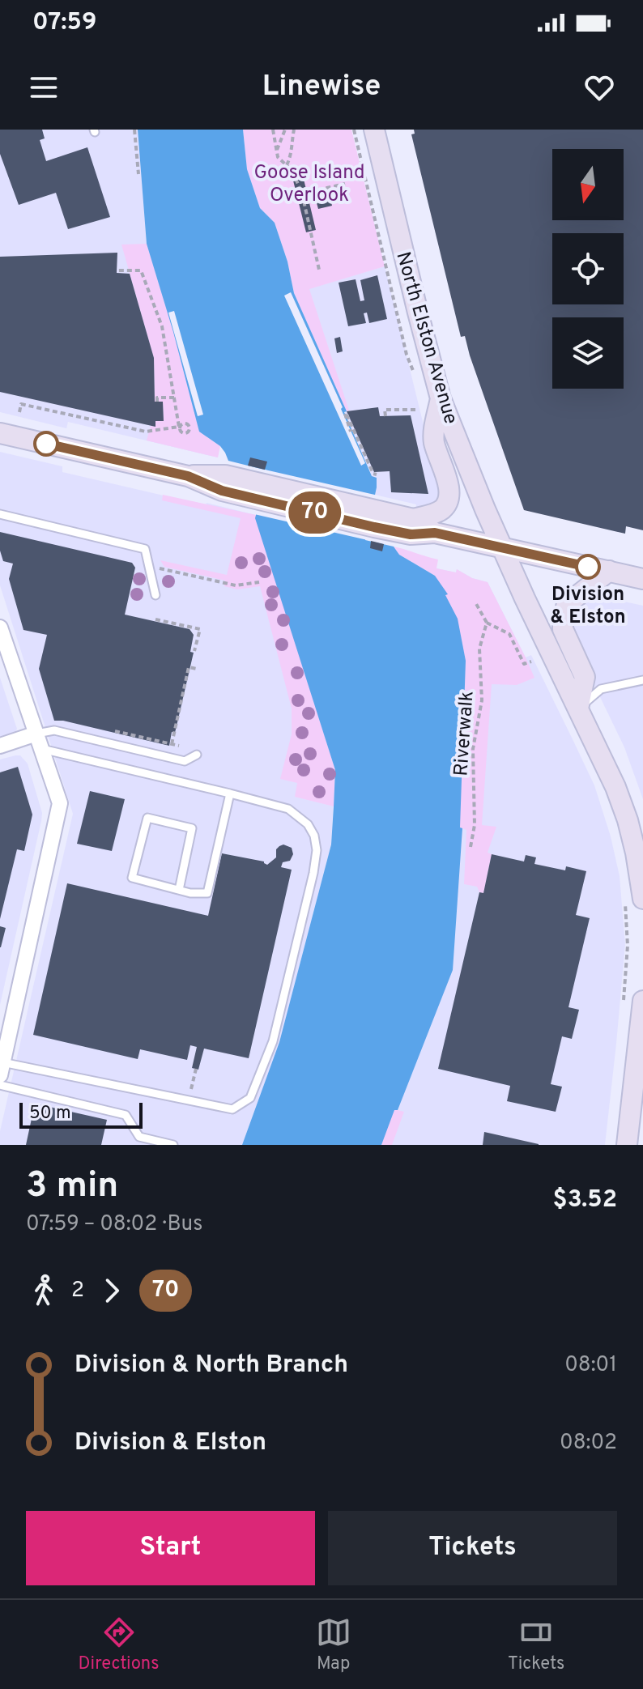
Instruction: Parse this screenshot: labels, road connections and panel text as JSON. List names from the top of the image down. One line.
{"streets":{"main road":["North Elston Avenue"],"path":["Riverwalk"]},"parks":["Goose Island Overlook"],"places":["Division & Elston"],"lines":["bus line 70"],"scale_bar":"50 m","north":"bottom","page":{"status":"07:59","header":"Linewise","on_map":"70","scale":"50 m","heading":["3 min","07:59 – 08:02 · Bus","$3.52"],"legs":["2","70"],"list":[{"name":"Division & North Branch","value":"08:01"},{"name":"Division & Elston","value":"08:02"}],"buttons":["Start","Tickets"],"tabs":["Directions","Map","Tickets"]}}
